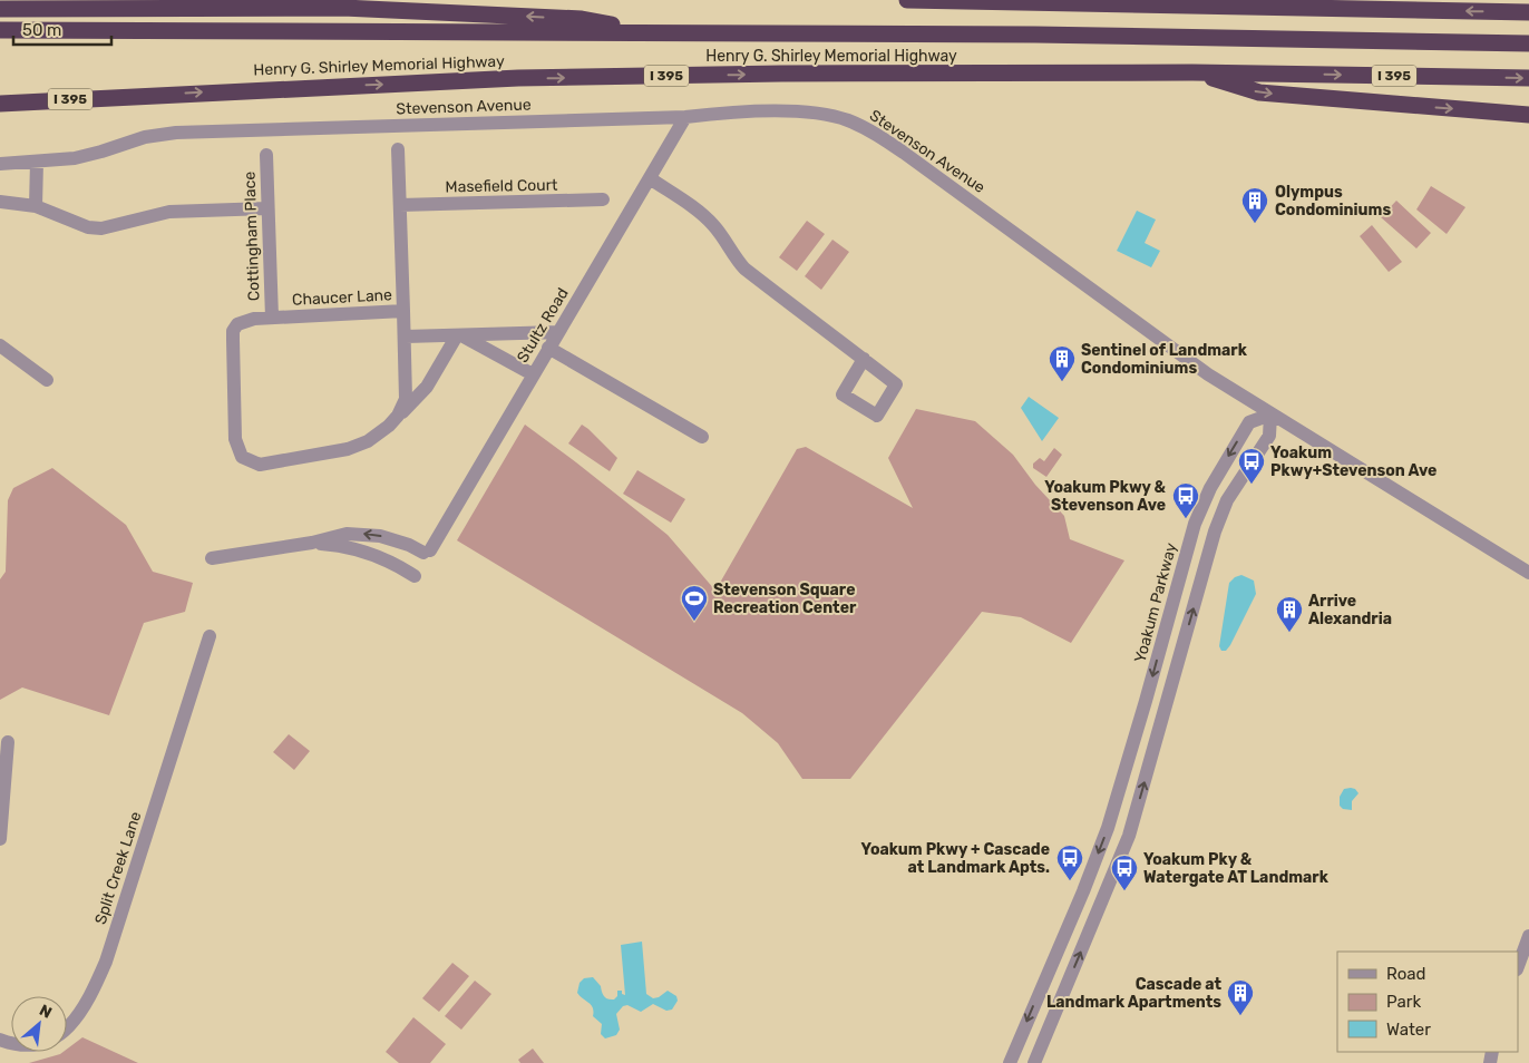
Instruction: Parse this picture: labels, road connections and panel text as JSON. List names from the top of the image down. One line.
{"streets":{"highway":["Henry G. Shirley Memorial Highway","I 395"],"street":["Stevenson Avenue","Masefield Court","Cottingham Place","Chaucer Lane","Stultz Road","Yoakum Parkway","Split Creek Lane"]},"crossings":[["Stevenson Avenue","Stultz Road"],["Stevenson Avenue","Yoakum Parkway"],["Cottingham Place","Chaucer Lane"]],"places":{"building":["Olympus Condominiums","Sentinel of Landmark Condominiums","Arrive Alexandria","Cascade at Landmark Apartments"],"bus stop":["Yoakum Pkwy+Stevenson Ave","Yoakum Pkwy & Stevenson Ave","Yoakum Pkwy + Cascade at Landmark Apts.","Yoakum Pky & Watergate AT Landmark"],"sports":["Stevenson Square Recreation Center"]},"legend":["Road","Park","Water"],"scale_bar":"50 m","north":"top right"}
